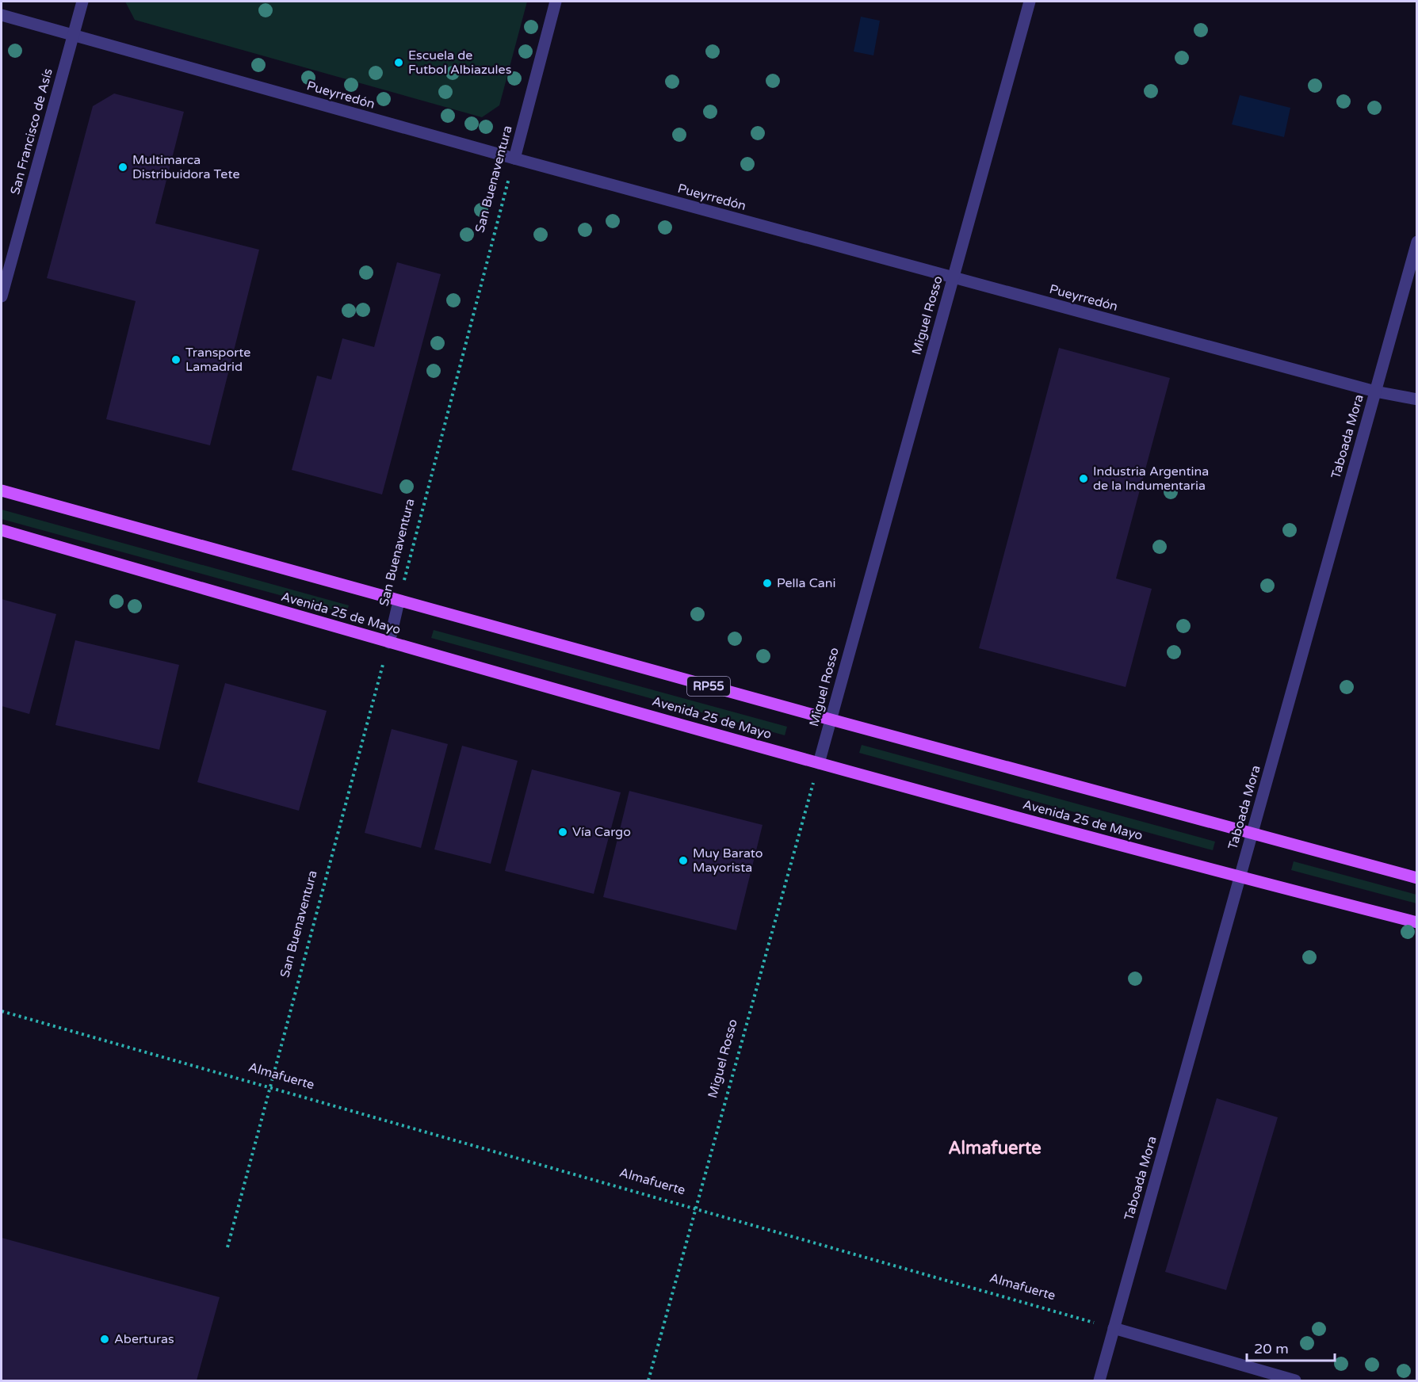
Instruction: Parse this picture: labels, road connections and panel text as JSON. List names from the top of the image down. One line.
{"streets":{"main road":["Avenida 25 de Mayo","RP55"],"street":["Pueyrredón","San Francisco de Asís","San Buenaventura","Miguel Rosso","Taboada Mora"],"path":["Almafuerte"]},"crossings":[["Pueyrredón","San Francisco de Asís"],["Pueyrredón","San Buenaventura"],["Pueyrredón","Miguel Rosso"],["Pueyrredón","Taboada Mora"],["San Buenaventura","Avenida 25 de Mayo"],["San Buenaventura","Almafuerte"],["Miguel Rosso","Avenida 25 de Mayo"],["Miguel Rosso","Almafuerte"],["Taboada Mora","Avenida 25 de Mayo"],["Taboada Mora","Almafuerte"]],"districts":["Almafuerte"],"places":["Escuela de Futbol Albiazules","Multimarca Distribuidora Tete","Transporte Lamadrid","Industria Argentina de la Indumentaria","Pella Cani","Vía Cargo","Muy Barato Mayorista","Aberturas"],"scale_bar":"20 m"}
